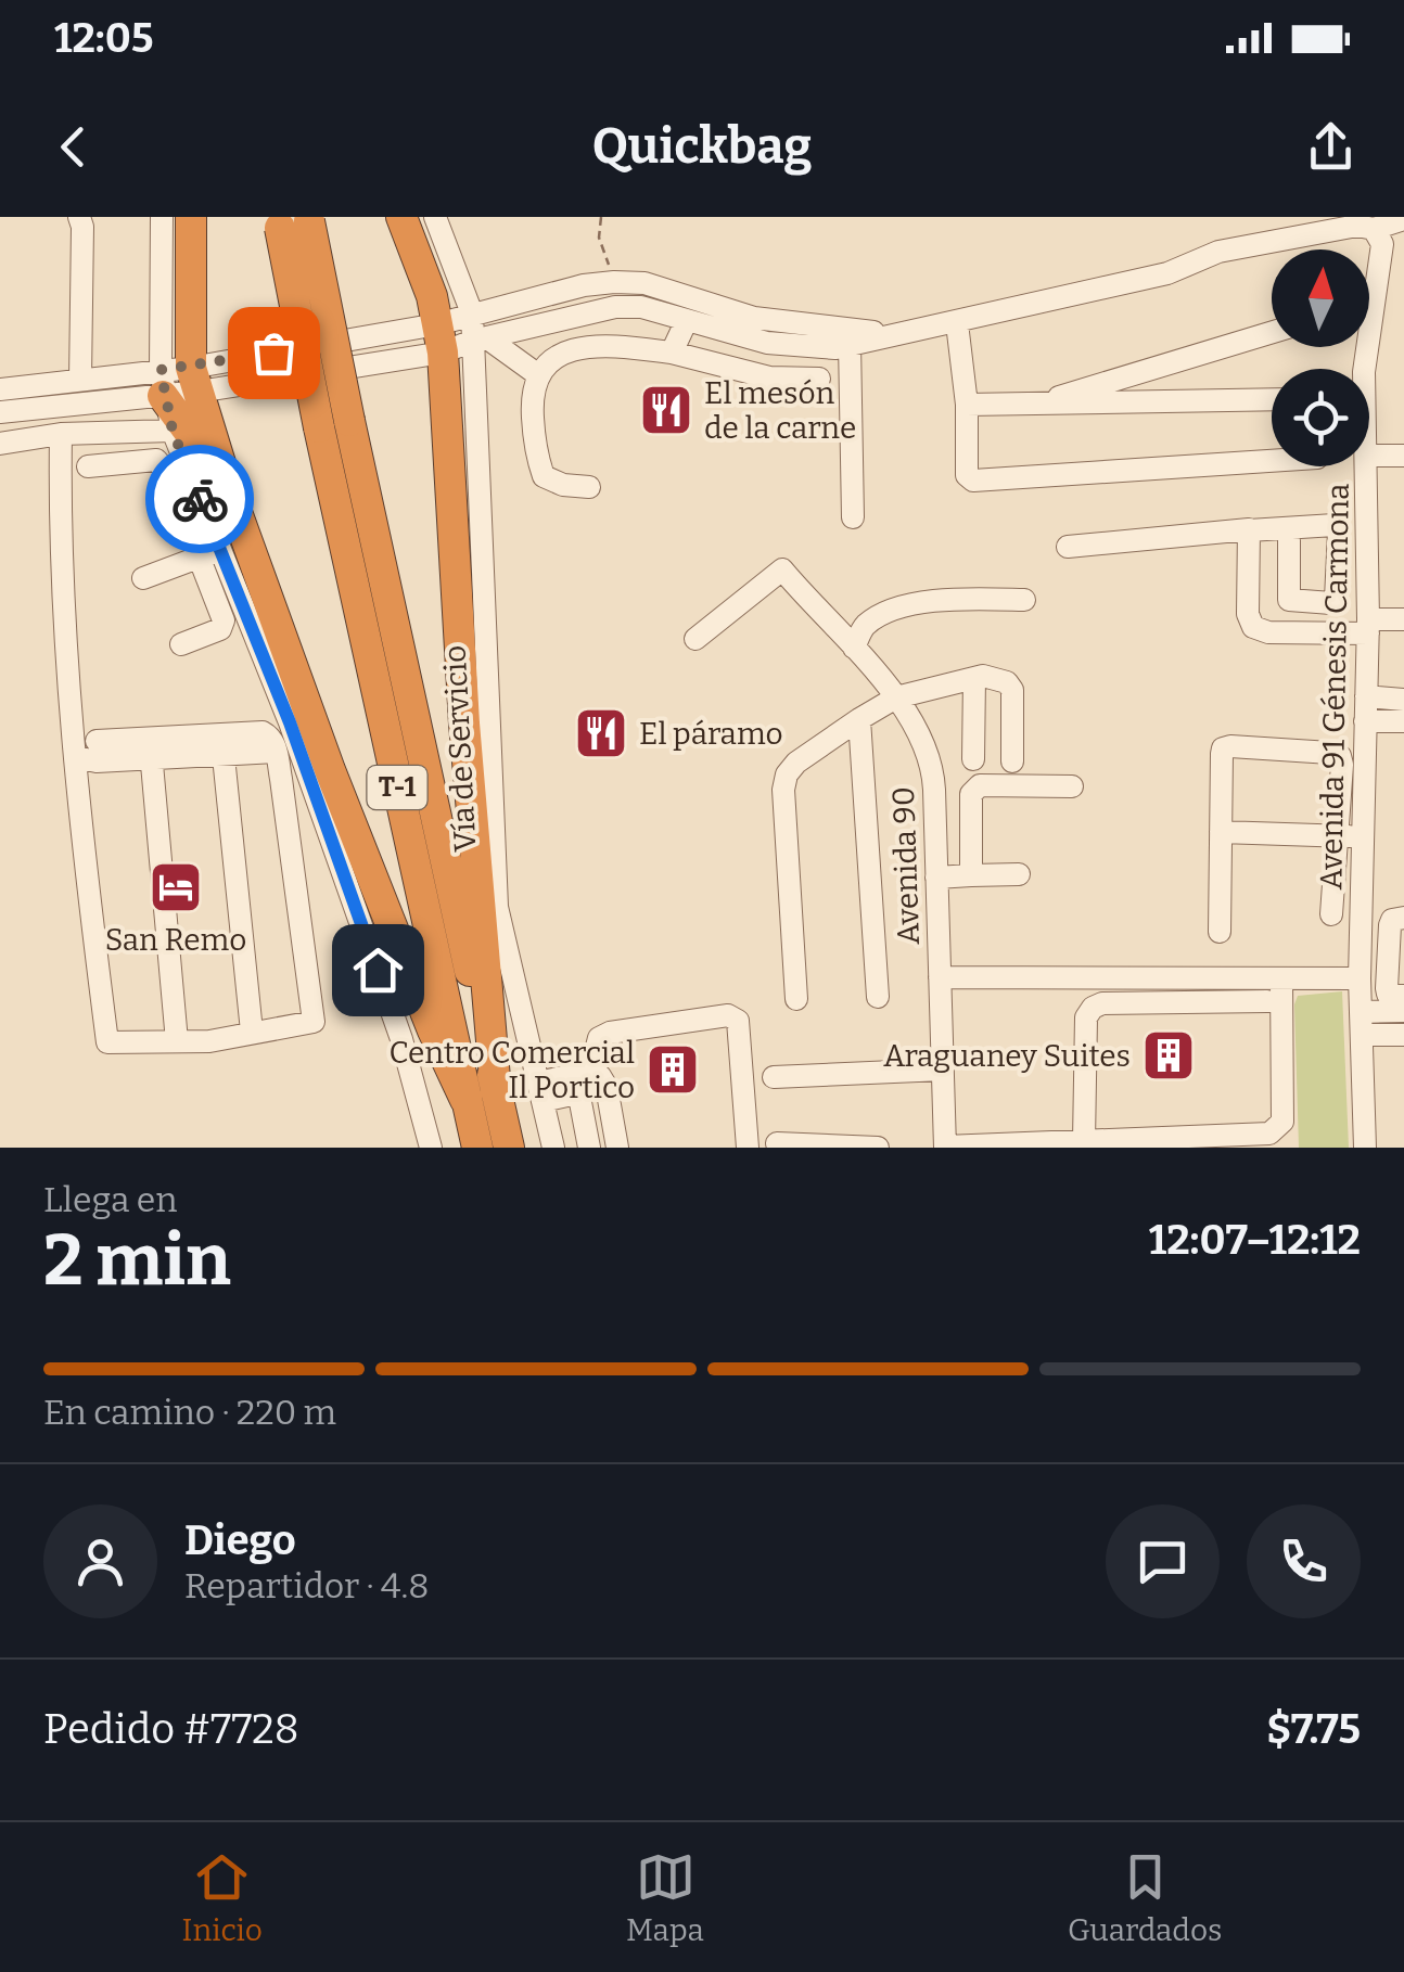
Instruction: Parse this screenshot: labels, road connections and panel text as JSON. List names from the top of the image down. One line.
{"streets":{"highway":["T-1"],"street":["Avenida 91 Génesis Carmona","Vía de Servicio","Avenida 90"]},"places":{"restaurant":["El mesón de la carne","El páramo"],"hotel":["San Remo"],"building":["Araguaney Suites","Centro Comercial Il Portico"]},"north":"top","page":{"status":"12:05","header":"Quickbag","heading":["2 min","Llega en","12:07–12:12"],"panel":["Diego","Repartidor · 4.8","Pedido #7728","$7.75"],"bar":"En camino · 220 m","tabs":["Inicio","Mapa","Guardados"]}}
